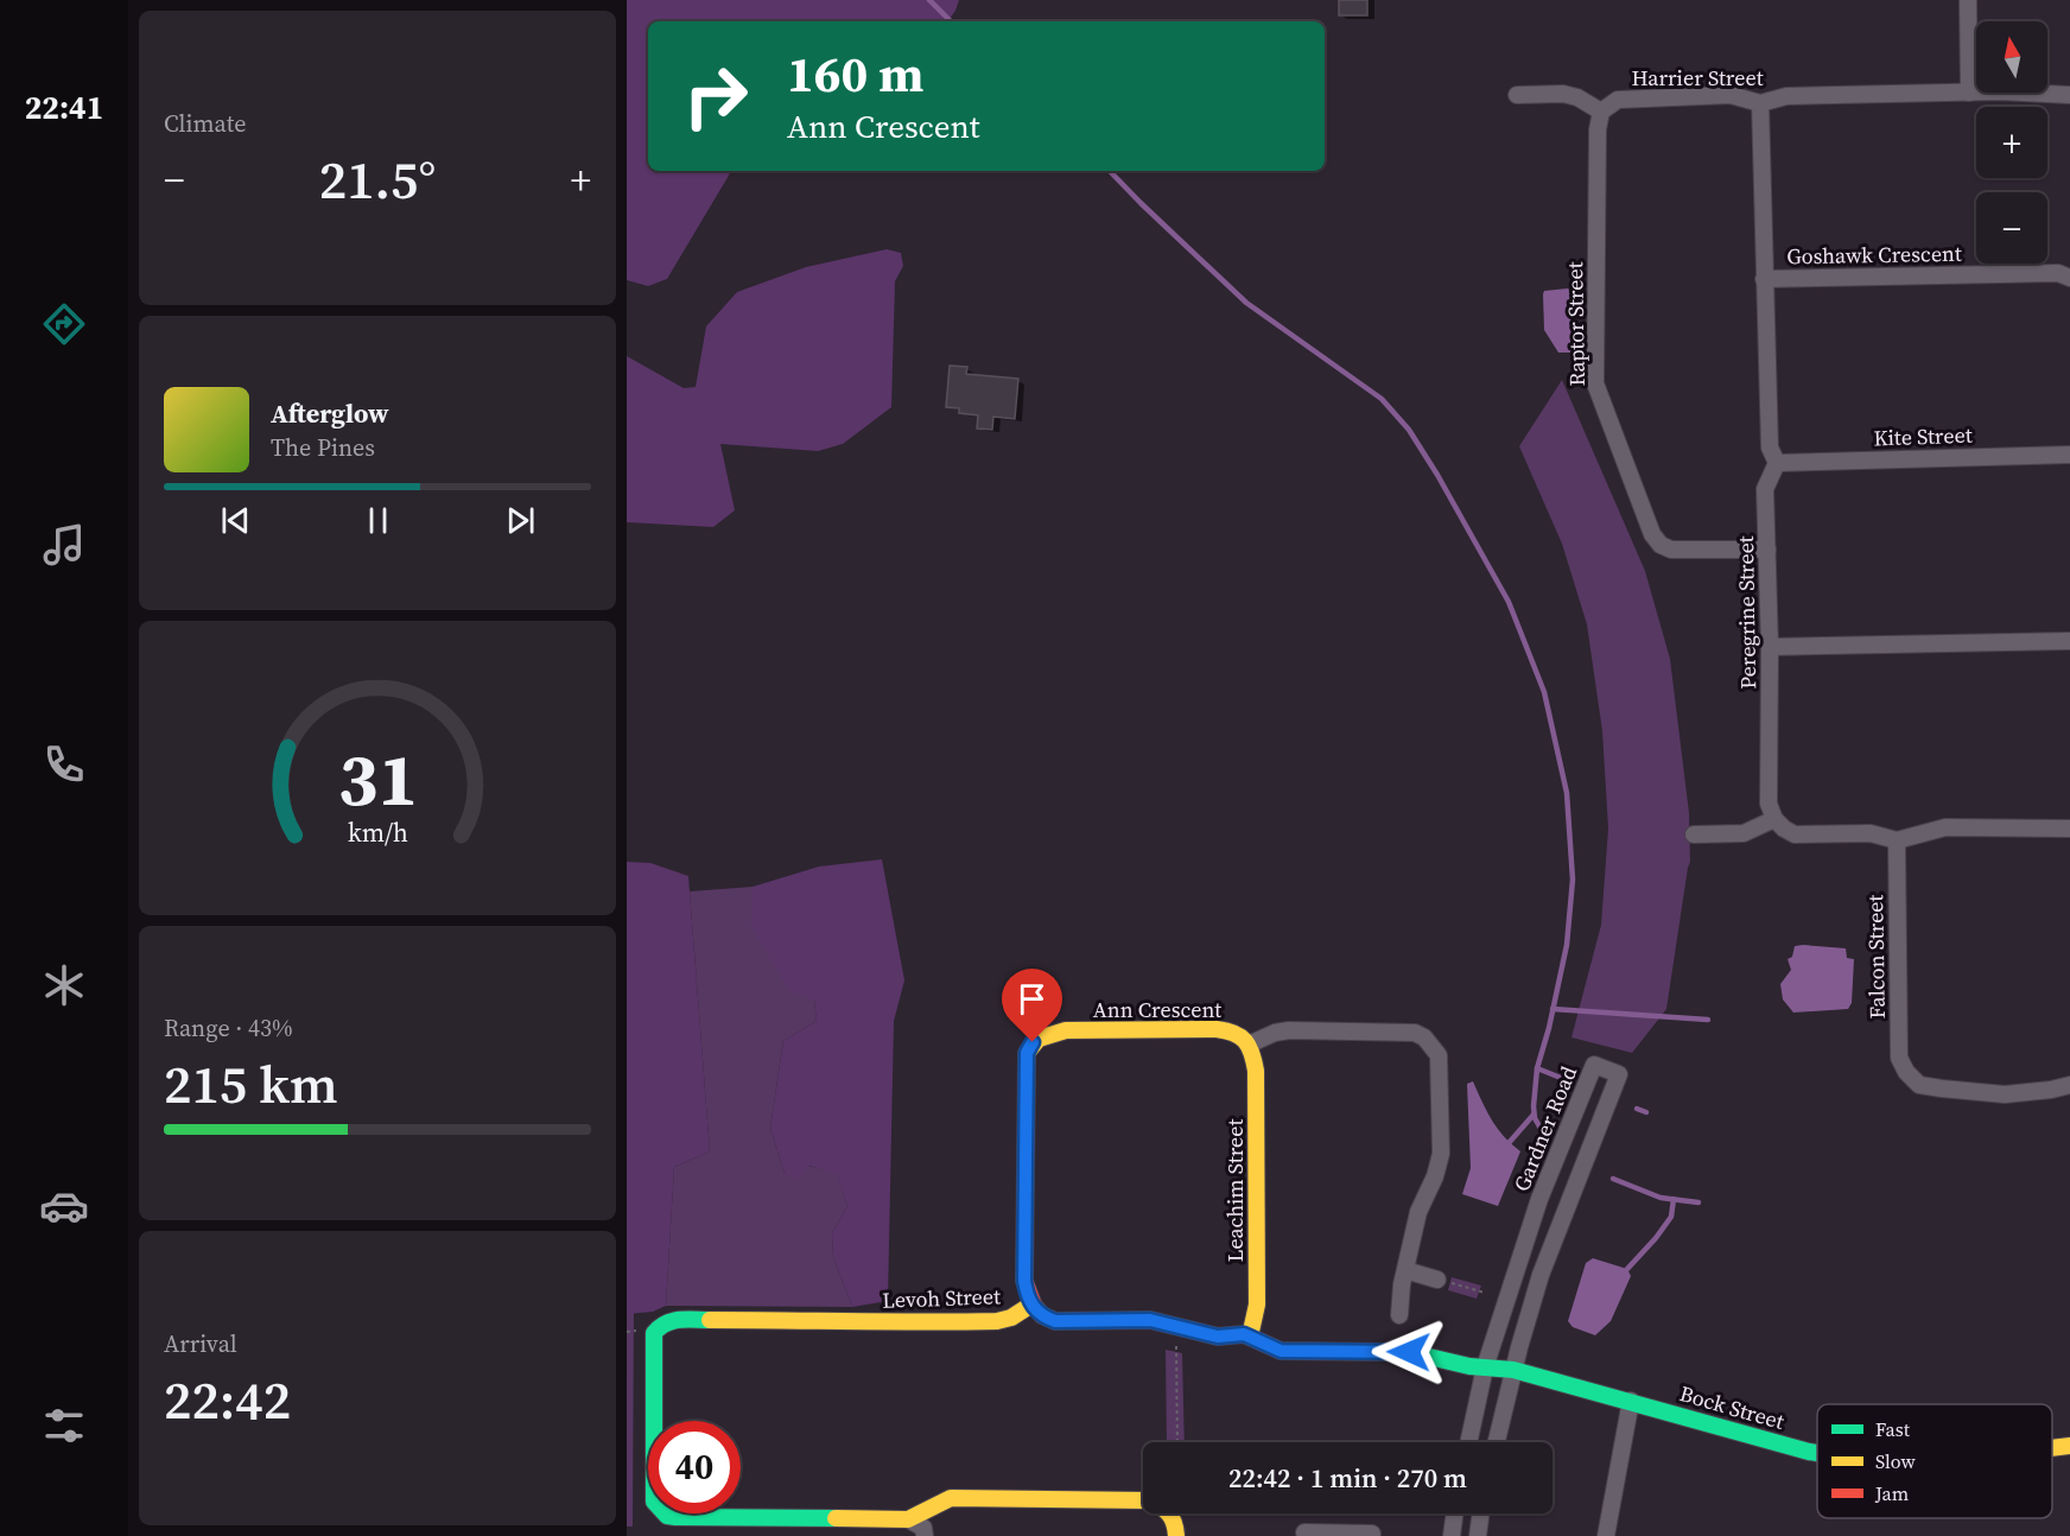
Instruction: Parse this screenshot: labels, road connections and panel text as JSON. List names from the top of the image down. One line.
{"streets":{"street":["Harrier Street","Goshawk Crescent","Raptor Street","Kite Street","Peregrine Street","Falcon Street","Ann Crescent","Gardner Road","Leachim Street","Levoh Street","Bock Street"]},"crossings":[["Harrier Street","Raptor Street"],["Raptor Street","Peregrine Street"],["Kite Street","Peregrine Street"],["Ann Crescent","Leachim Street"],["Ann Crescent","Levoh Street"],["Gardner Road","Levoh Street"],["Gardner Road","Bock Street"],["Leachim Street","Levoh Street"],["Levoh Street","Bock Street"]],"legend":["Fast","Slow","Jam"],"north":"top","page":{"tabs":"22:41","tile":["Climate",["Range · 43%","215 km"],["Arrival","22:42"]],"map_buttons":["+","−"],"turn":["160 m","Ann Crescent"],"heat":["−","21.5°","+"],"song":["Afterglow","The Pines"],"limit":"40","trip":"22:42 · 1 min · 270 m","gauge":["31","km/h"]}}
